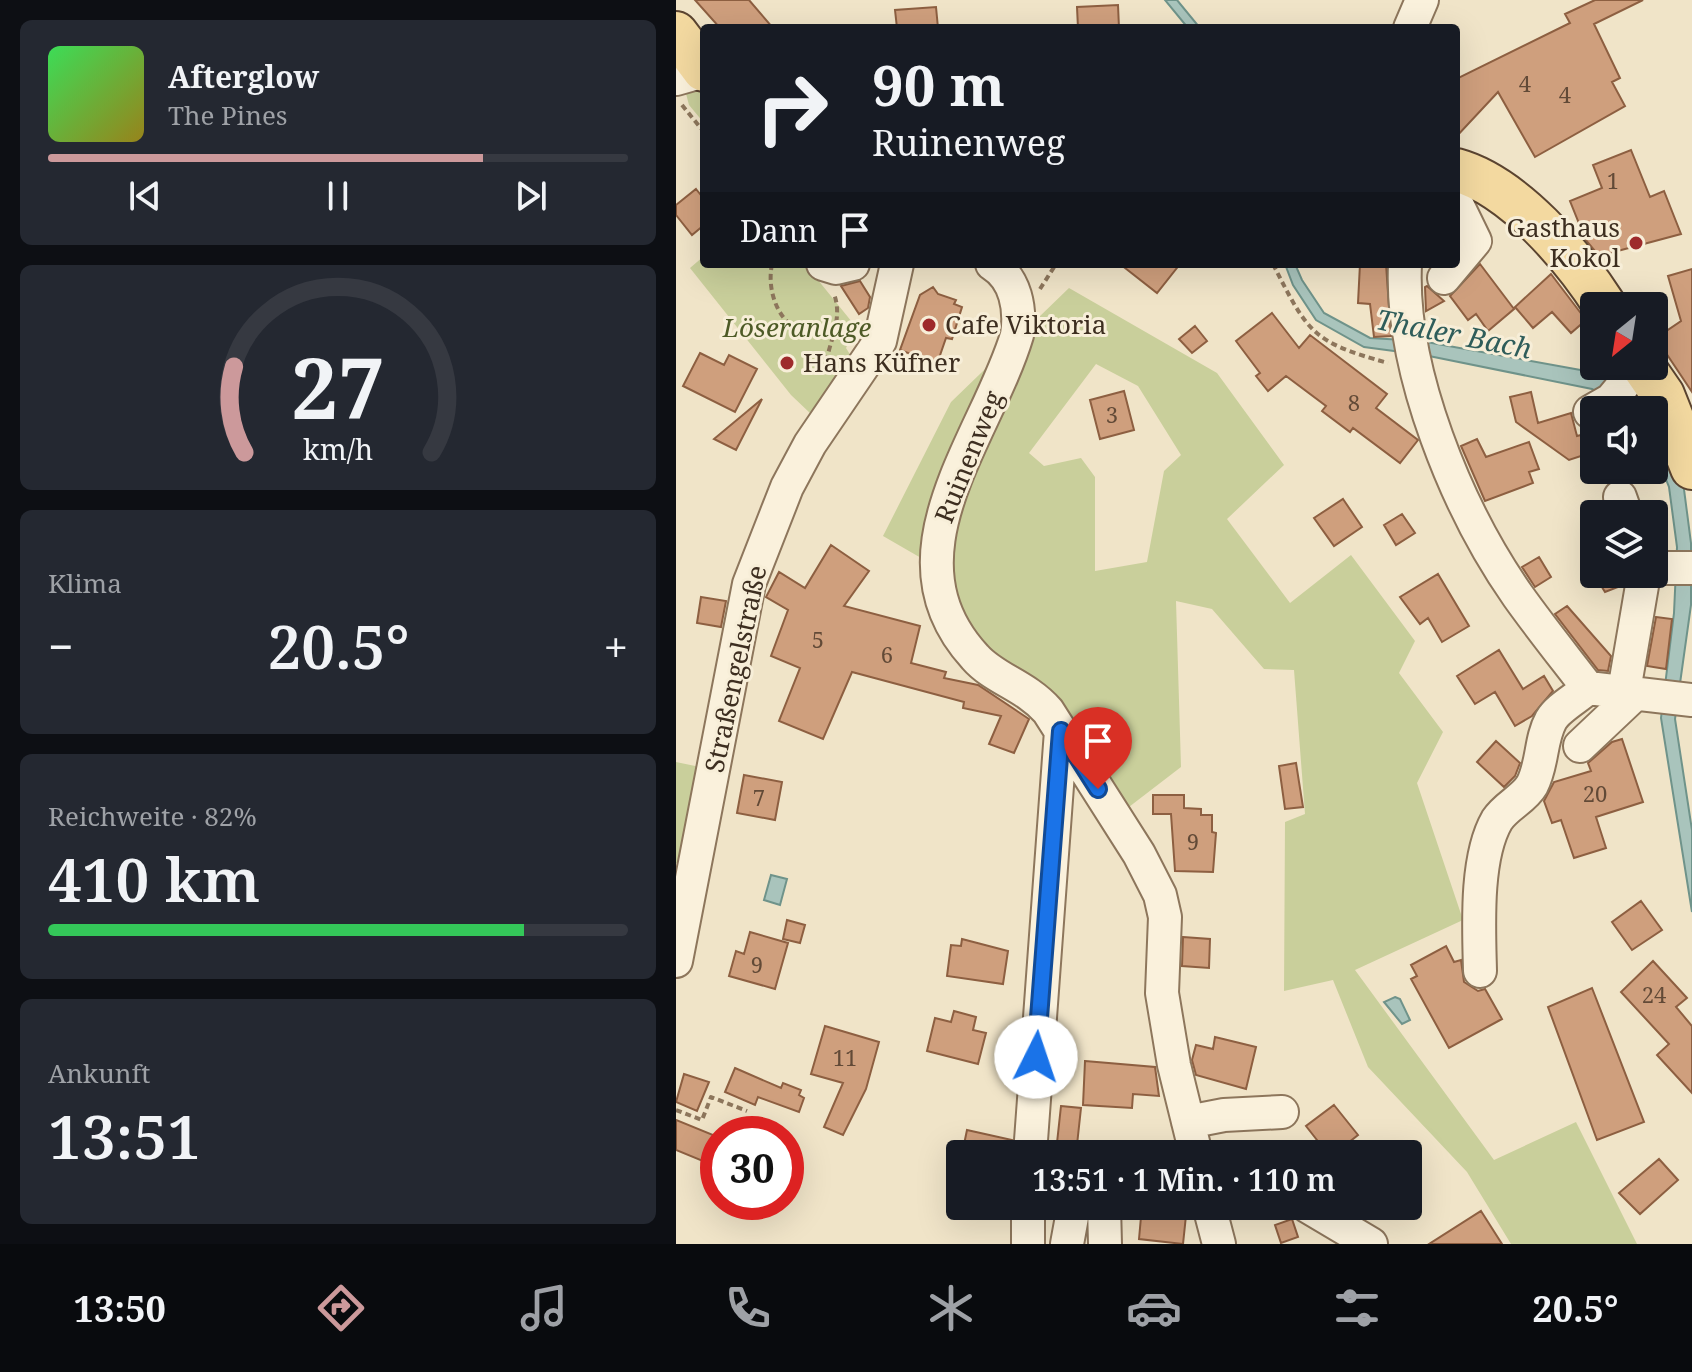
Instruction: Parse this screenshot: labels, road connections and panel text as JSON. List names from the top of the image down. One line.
{"streets":{"street":["Ruinenweg","Straßengelstraße"]},"water":["Thaler Bach"],"parks":["Löseranlage"],"places":["Gasthaus Kokol","Cafe Viktoria","Hans Küfner"],"house_numbers":["4","4","1","8","3","5","6","20","7","9","9","24","11"],"north":"bottom left","page":{"turn":["90 m","Ruinenweg"],"song":["Afterglow","The Pines"],"then":"Dann","tile":["Klima",["Reichweite · 82%","410 km"],["Ankunft","13:51"]],"heat":["−","20.5°","+"],"limit":"30","trip":"13:51 · 1 Min. · 110 m","tabs":["13:50","20.5°"],"gauge":["27","km/h"]}}
